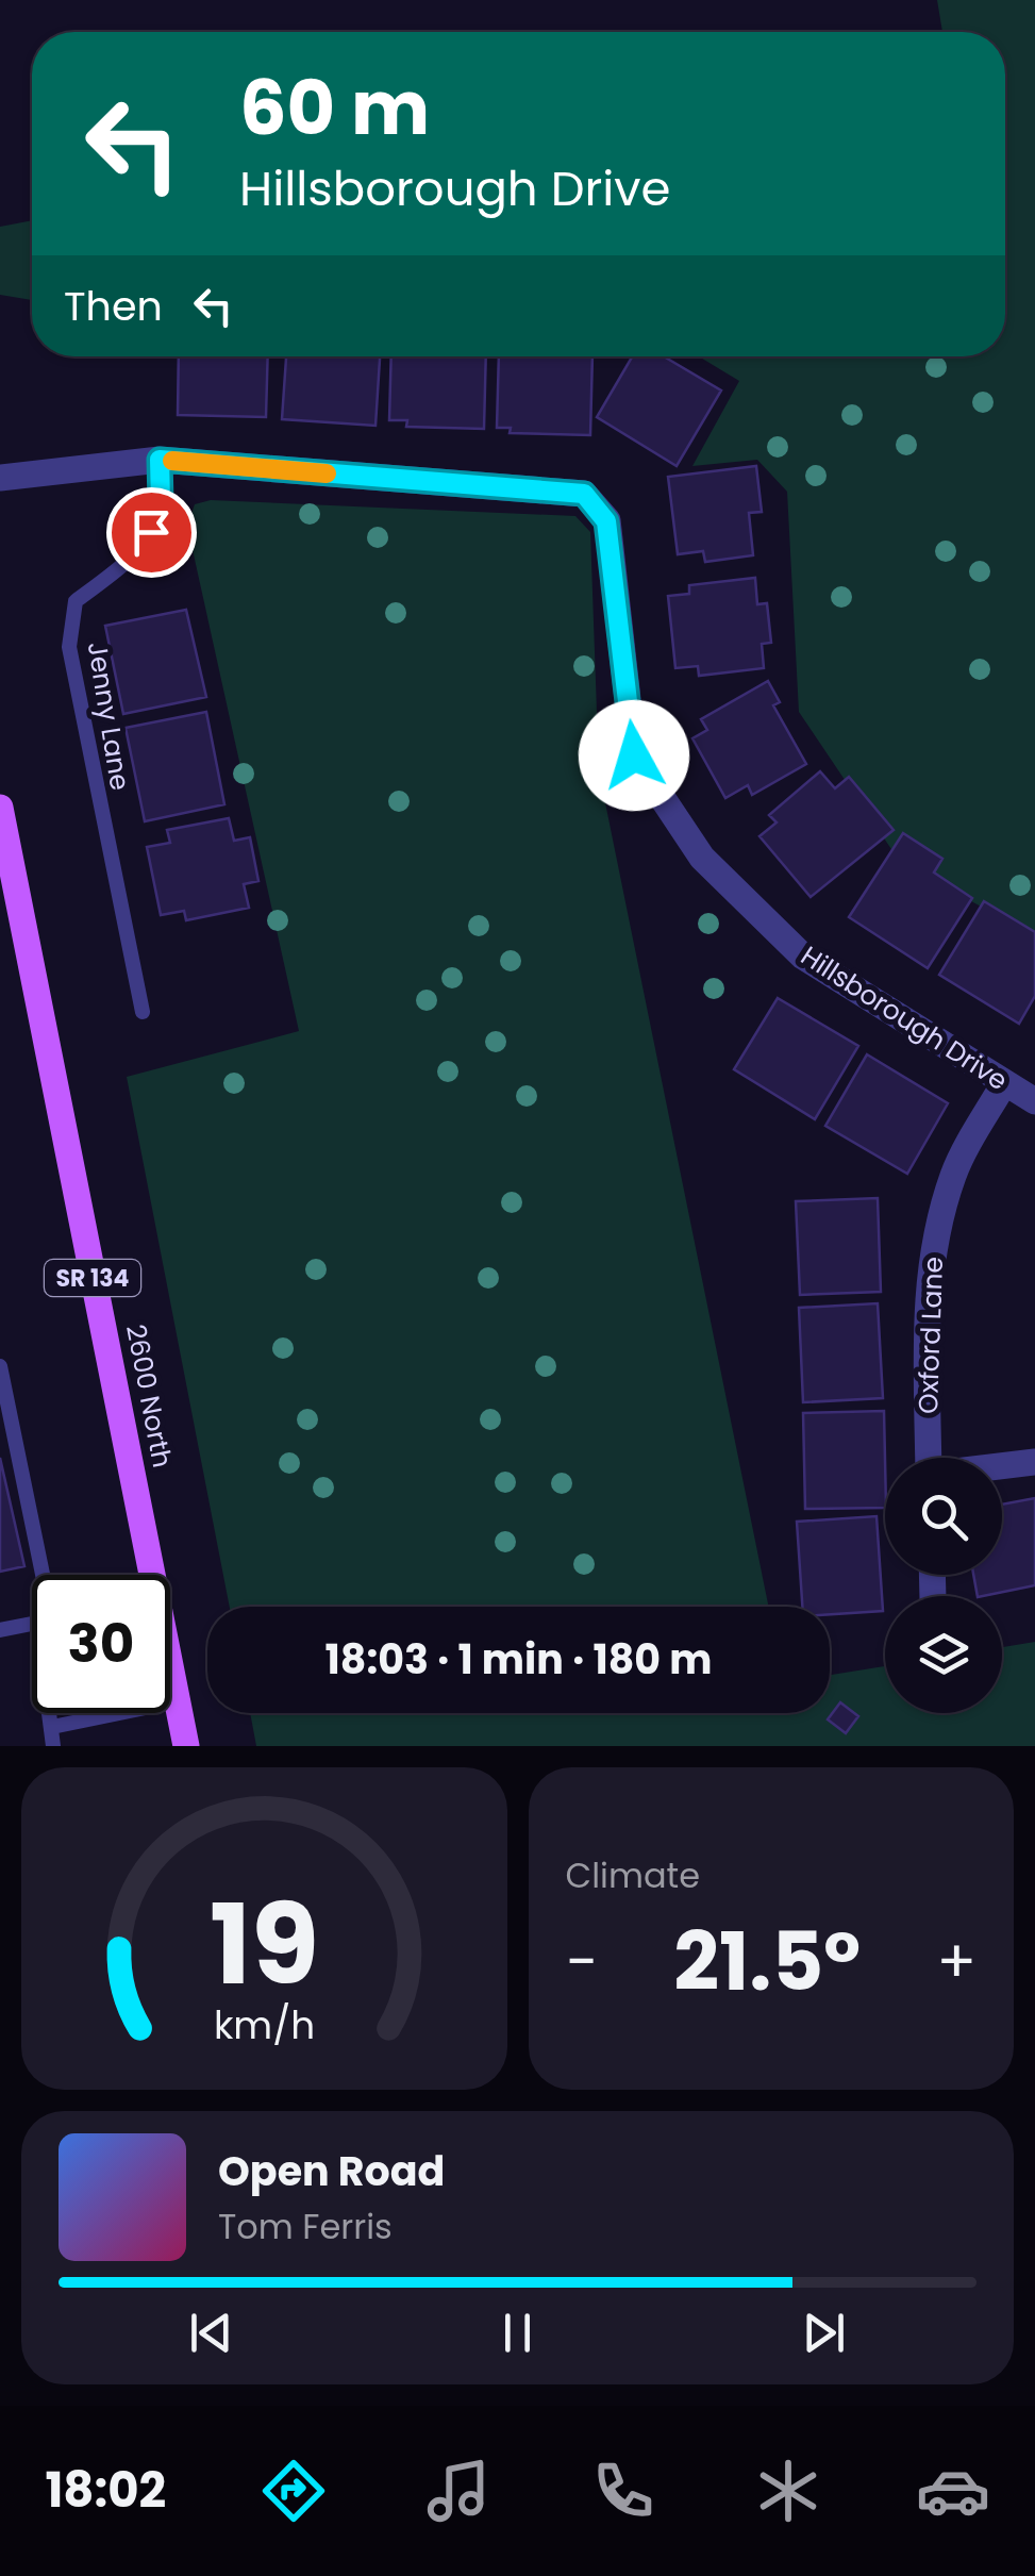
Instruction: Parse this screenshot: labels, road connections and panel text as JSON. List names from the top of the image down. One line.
{"streets":{"main road":["SR 134","2600 North"],"street":["Hillsborough Drive","Oxford Lane"],"lane":["Jenny Lane"]},"crossings":[["Jenny Lane","Hillsborough Drive"],["Hillsborough Drive","Oxford Lane"]],"page":{"turn":["60 m","Hillsborough Drive"],"then":"Then","limit":"30","trip":"18:03 · 1 min · 180 m","tile":"Climate","heat":["−","21.5°","+"],"song":["Open Road","Tom Ferris"],"tabs":"18:02","gauge":["19","km/h"]}}
